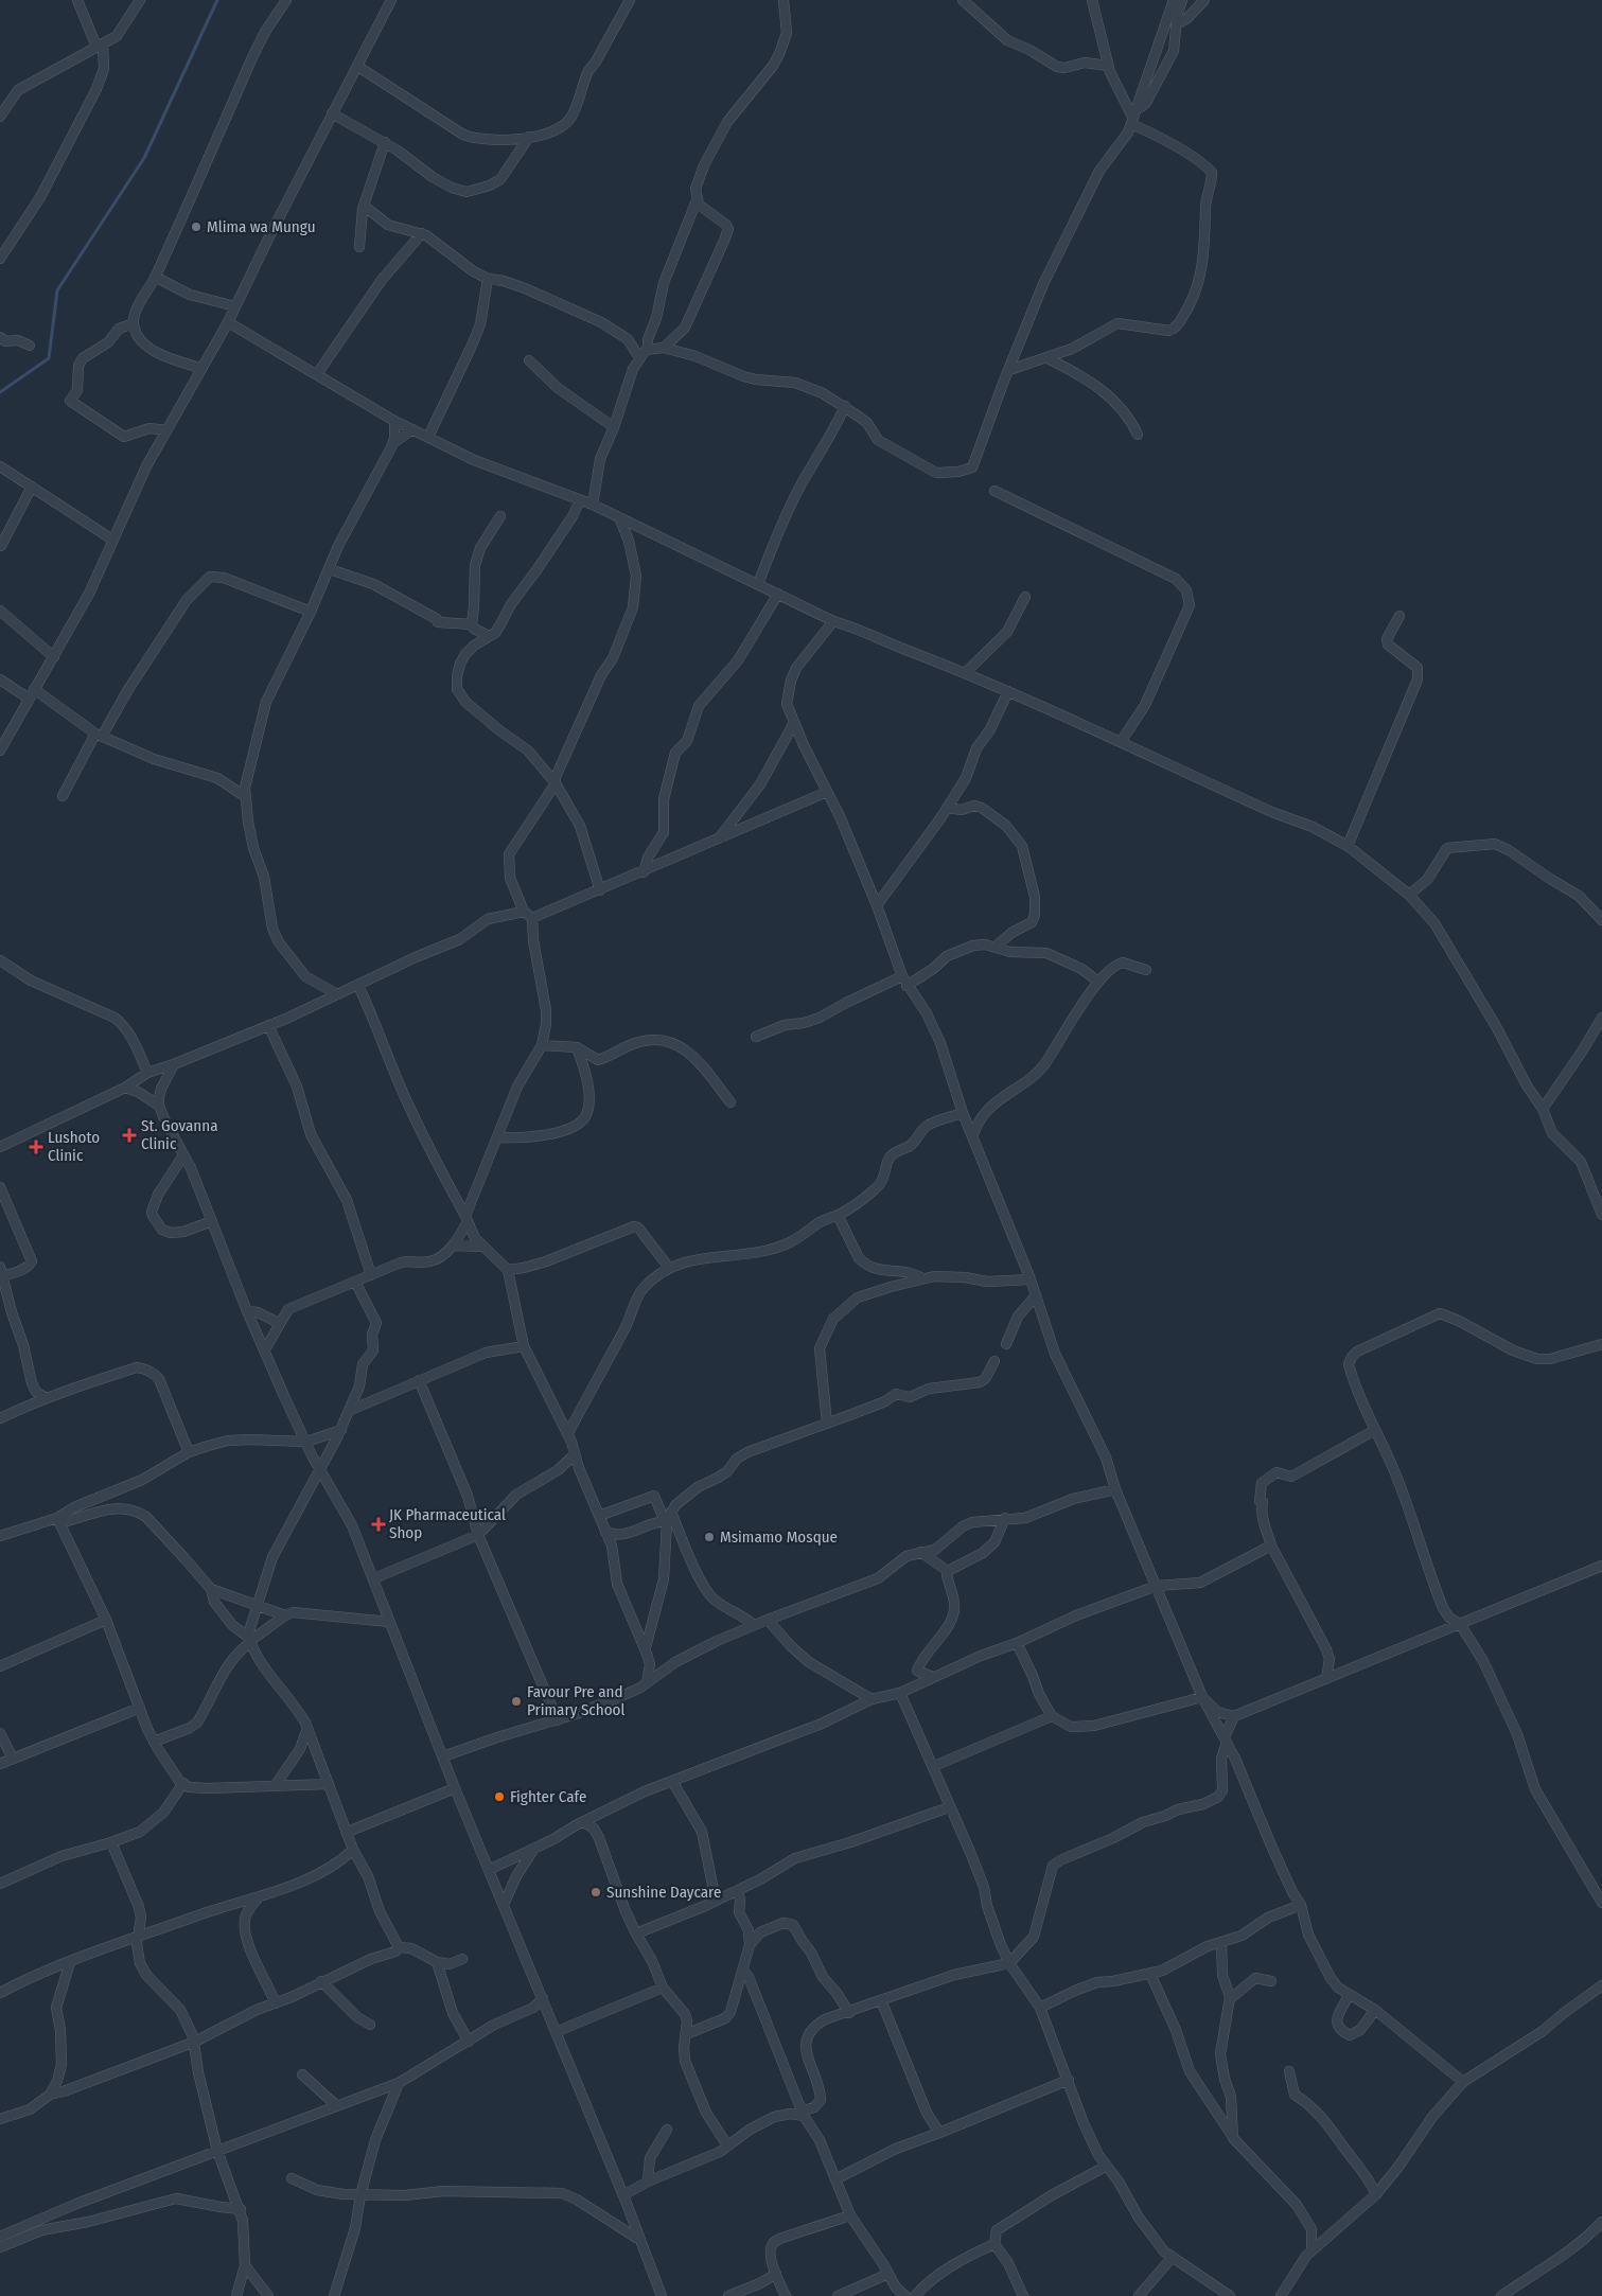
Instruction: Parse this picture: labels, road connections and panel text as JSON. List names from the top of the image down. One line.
{"places":{"other":["Mlima wa Mungu","Msimamo Mosque","Favour Pre and Primary School","Fighter Cafe","Sunshine Daycare"],"health":["St. Govanna Clinic","Lushoto Clinic","JK Pharmaceutical Shop"]}}
